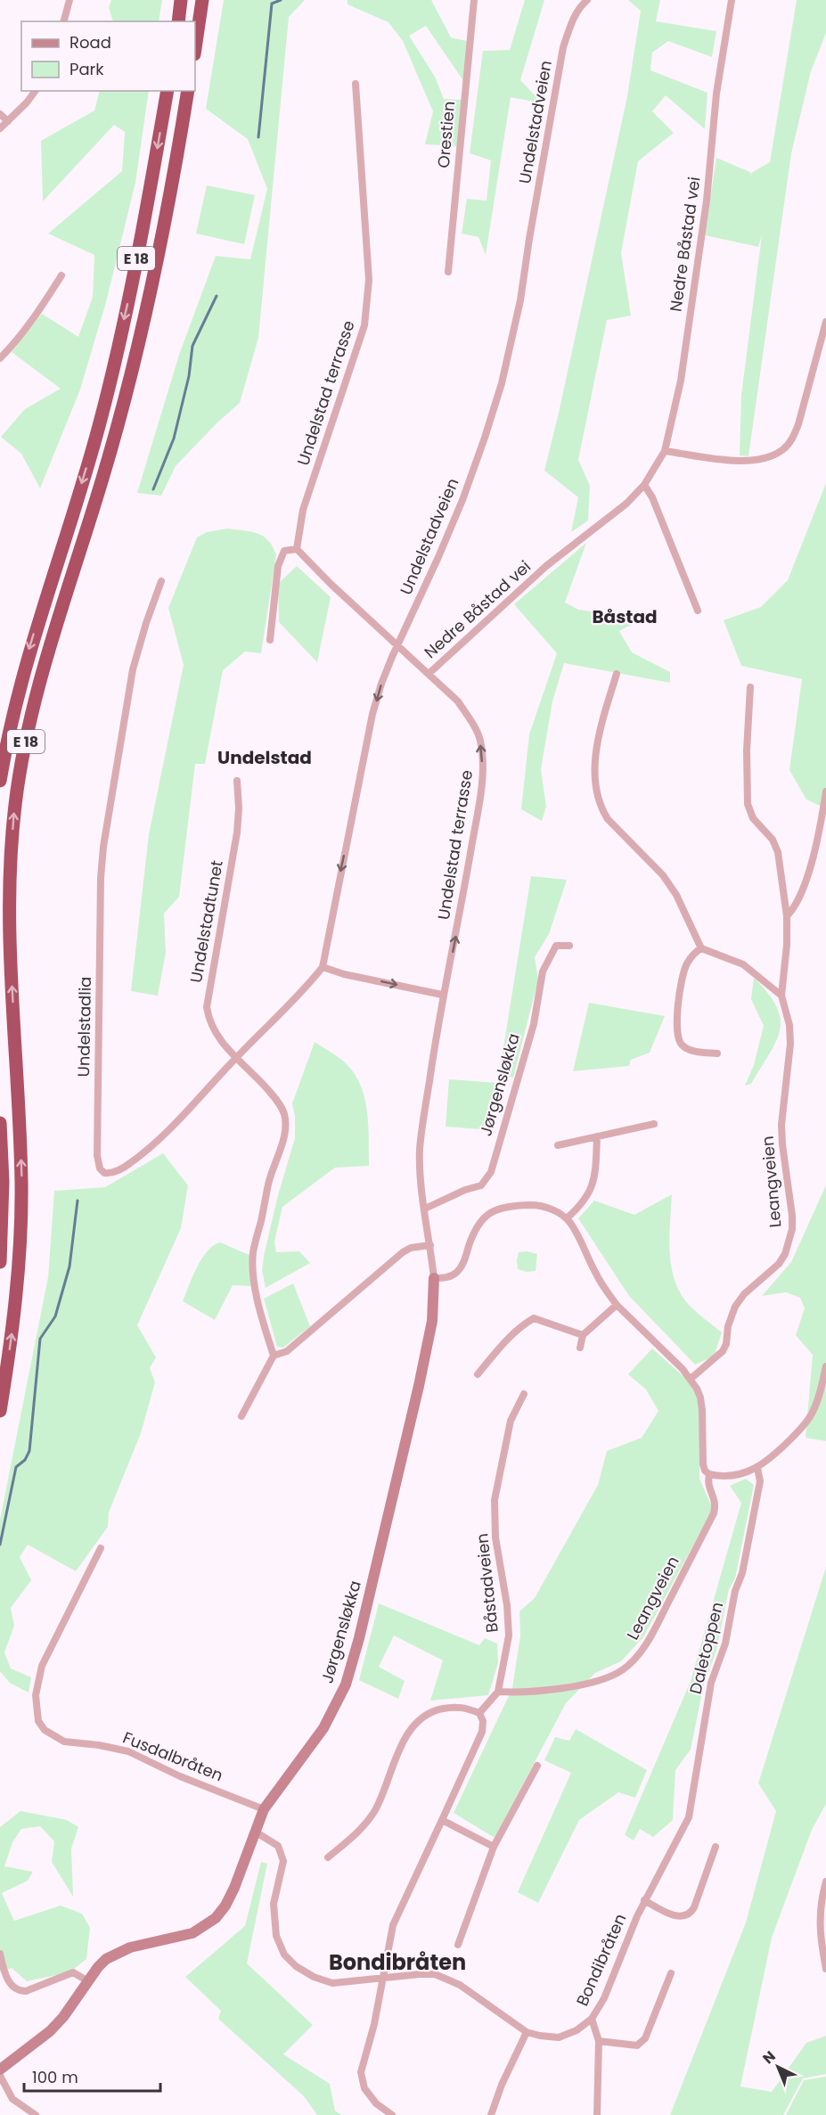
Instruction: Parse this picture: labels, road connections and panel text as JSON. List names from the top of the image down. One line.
{"streets":{"highway":["E 18"],"street":["Undelstadveien","Orestien","Nedre Båstad vei","Undelstad terrasse","Undelstadtunet","Undelstadlia","Jørgensløkka","Leangveien","Båstadveien","Daletoppen","Fusdalbråten","Bondibråten"]},"crossings":[["Undelstadveien","Undelstad terrasse"],["Undelstadveien","Undelstadlia"],["Nedre Båstad vei","Undelstad terrasse"],["Undelstad terrasse","Jørgensløkka"],["Undelstadtunet","Undelstadlia"],["Jørgensløkka","Fusdalbråten"],["Jørgensløkka","Bondibråten"],["Leangveien","Båstadveien"],["Daletoppen","Bondibråten"]],"districts":["Båstad","Undelstad","Bondibråten"],"legend":["Road","Park"],"scale_bar":"100 m","north":"top left"}
